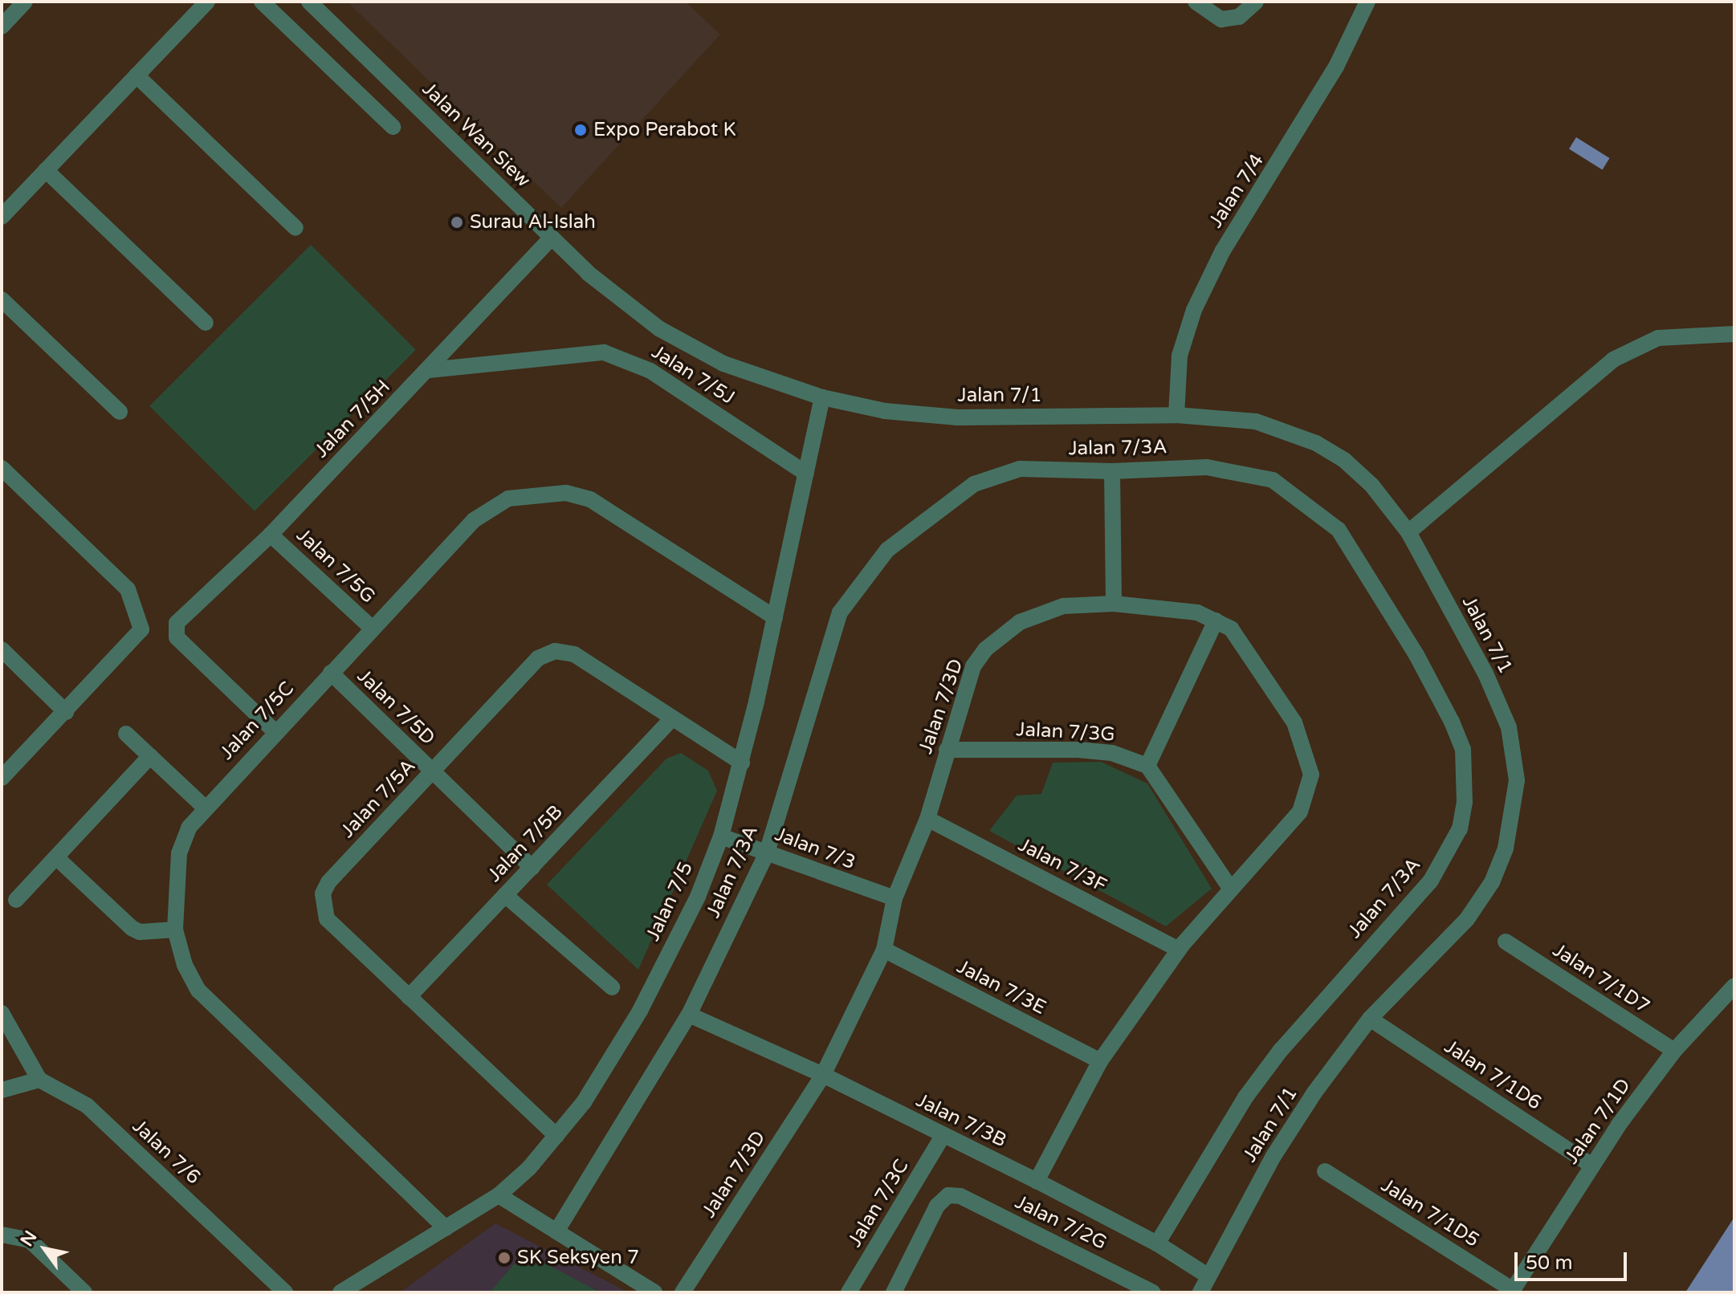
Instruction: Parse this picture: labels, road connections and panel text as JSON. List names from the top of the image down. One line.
{"streets":{"street":["Jalan Wan Siew","Jalan 7/4","Jalan 7/5J","Jalan 7/1","Jalan 7/5H","Jalan 7/3A","Jalan 7/5G","Jalan 7/3D","Jalan 7/5D","Jalan 7/5C","Jalan 7/3G","Jalan 7/5A","Jalan 7/5B","Jalan 7/3","Jalan 7/3F","Jalan 7/5","Jalan 7/1D7","Jalan 7/3E","Jalan 7/1D6","Jalan 7/3B","Jalan 7/1D","Jalan 7/6","Jalan 7/3C","Jalan 7/1D5","Jalan 7/2G"]},"crossings":[["Jalan Wan Siew","Jalan 7/1"],["Jalan Wan Siew","Jalan 7/5H"],["Jalan Wan Siew","Jalan 7/5"],["Jalan 7/4","Jalan 7/1"],["Jalan 7/5J","Jalan 7/5H"],["Jalan 7/5J","Jalan 7/5"],["Jalan 7/1","Jalan 7/5"],["Jalan 7/1","Jalan 7/1D6"],["Jalan 7/1","Jalan 7/3B"],["Jalan 7/5H","Jalan 7/5G"],["Jalan 7/5H","Jalan 7/5C"],["Jalan 7/3A","Jalan 7/3"],["Jalan 7/3A","Jalan 7/3B"],["Jalan 7/5G","Jalan 7/5C"],["Jalan 7/3D","Jalan 7/3G"],["Jalan 7/3D","Jalan 7/3"],["Jalan 7/3D","Jalan 7/3F"],["Jalan 7/3D","Jalan 7/3E"],["Jalan 7/3D","Jalan 7/3B"],["Jalan 7/5D","Jalan 7/5C"],["Jalan 7/5D","Jalan 7/5A"],["Jalan 7/5D","Jalan 7/5B"],["Jalan 7/5C","Jalan 7/5"],["Jalan 7/5A","Jalan 7/5B"],["Jalan 7/5A","Jalan 7/5"],["Jalan 7/3","Jalan 7/5"],["Jalan 7/1D7","Jalan 7/1D"],["Jalan 7/1D6","Jalan 7/1D"],["Jalan 7/3B","Jalan 7/3C"],["Jalan 7/1D","Jalan 7/1D5"]],"places":["Expo Perabot K","Surau Al-Islah","SK Seksyen 7"],"scale_bar":"50 m","north":"top left"}
